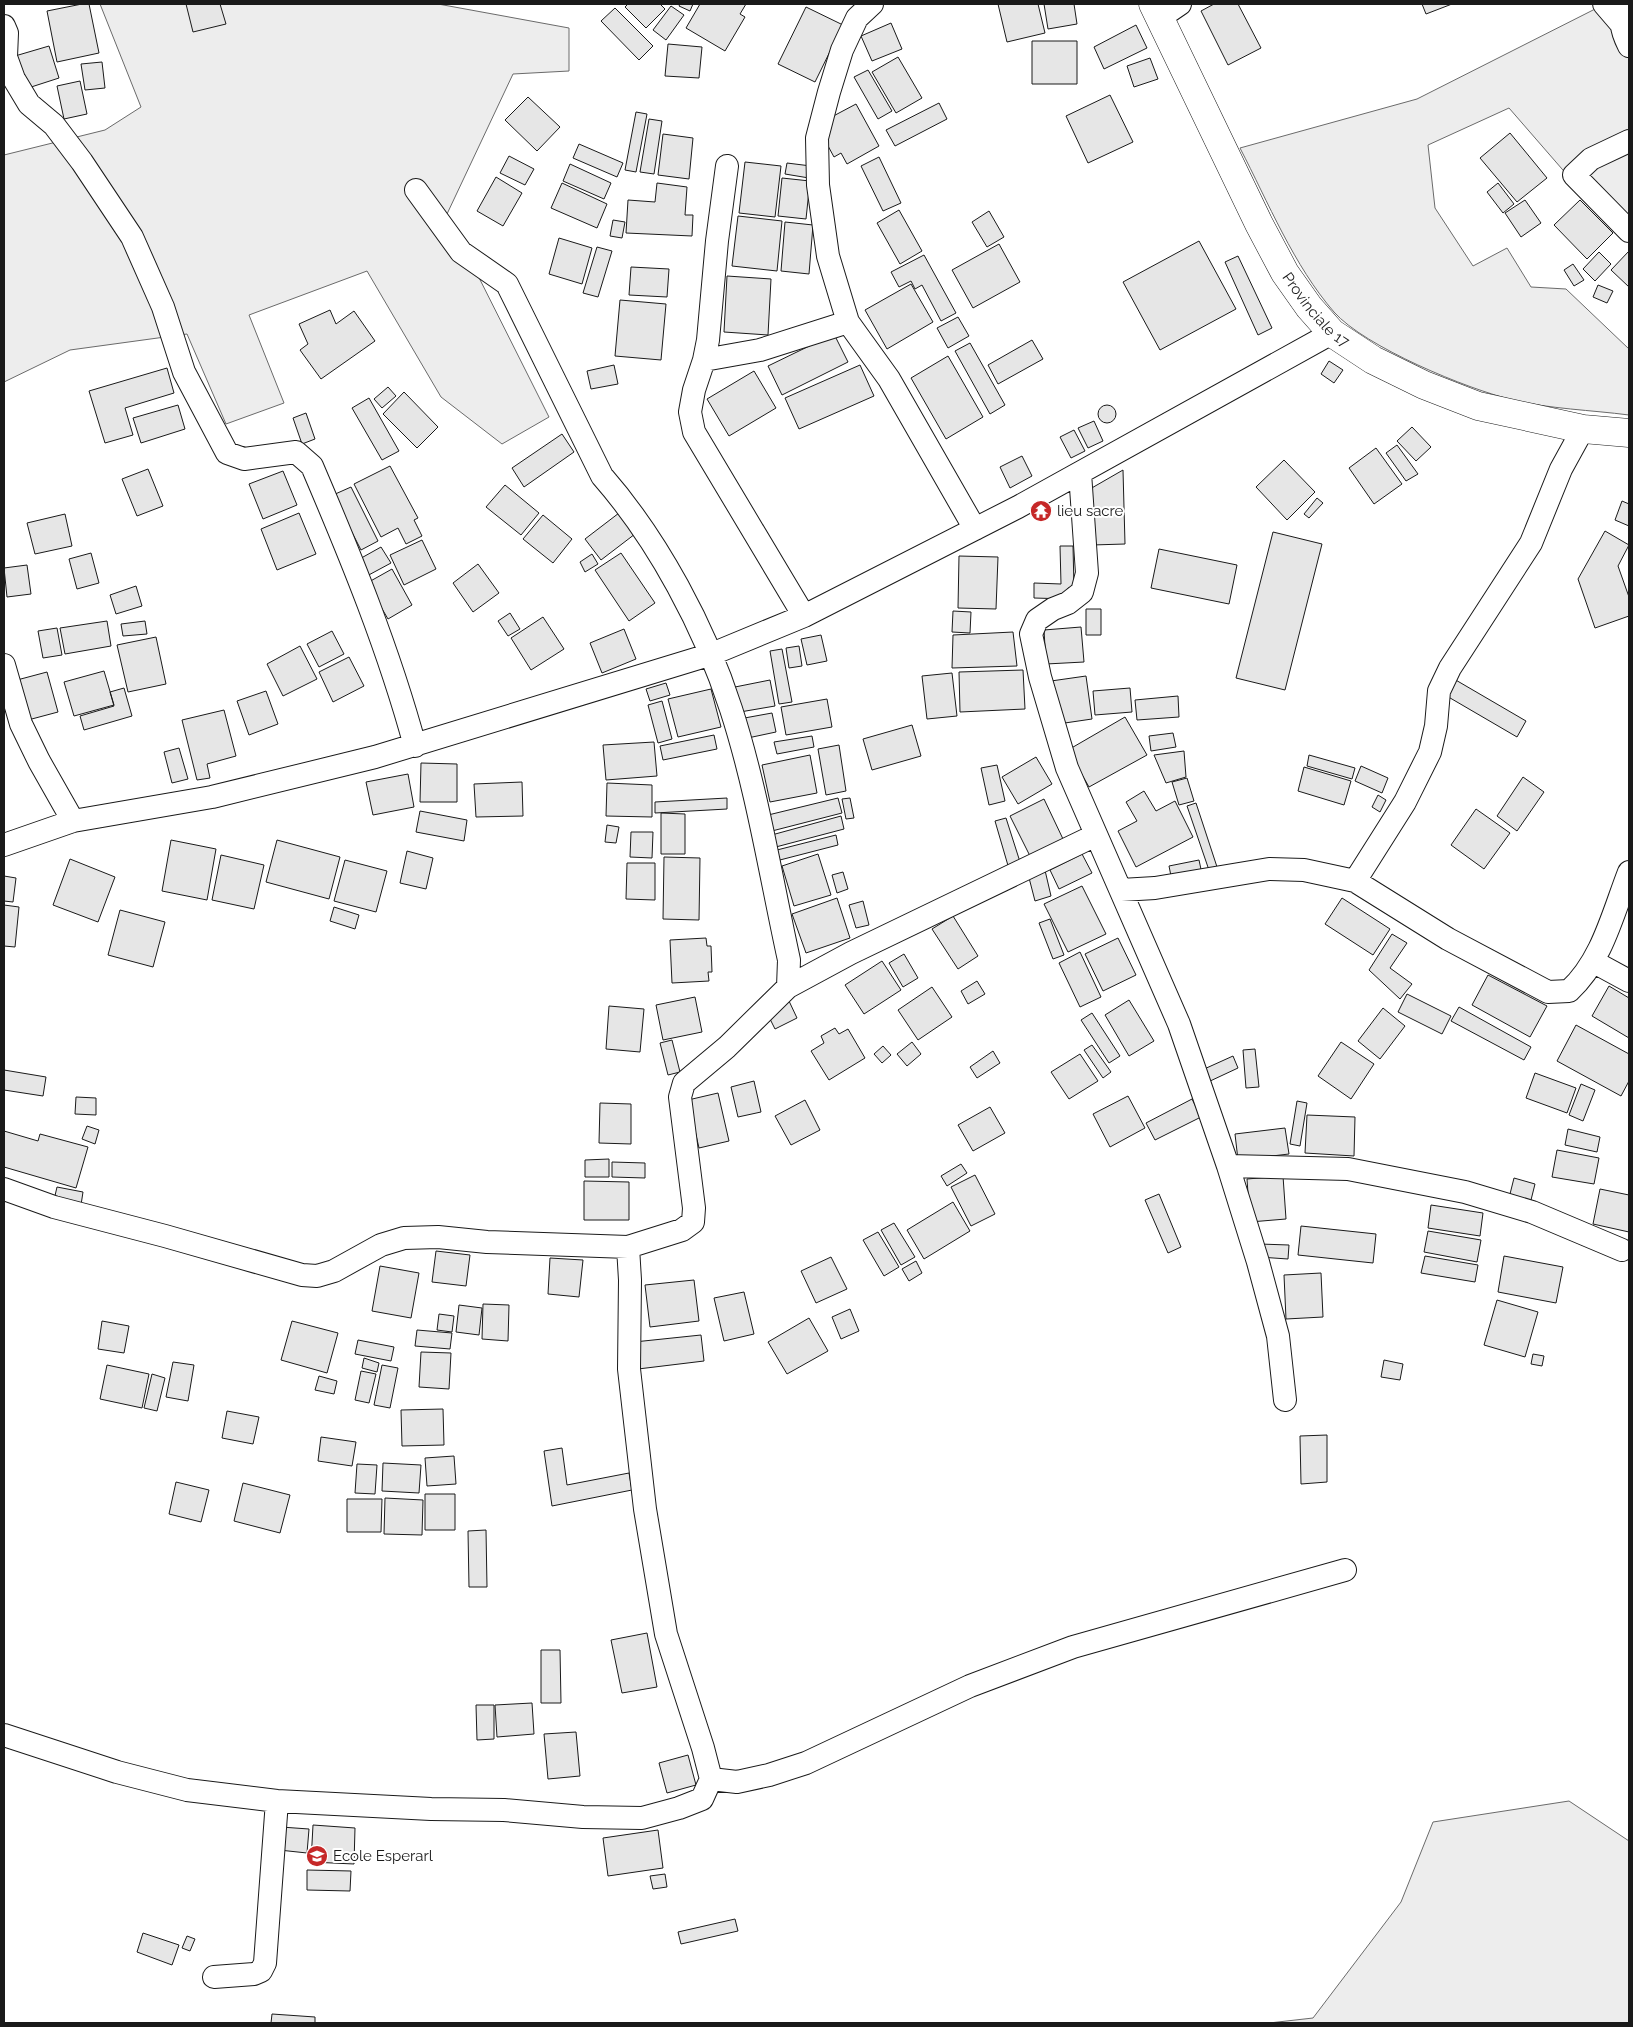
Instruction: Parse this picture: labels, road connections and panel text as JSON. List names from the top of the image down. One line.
{"streets":{"main road":["Provinciale 17"]},"places":{"temple":["lieu sacre"],"school or university":["Ecole Esperarl"]}}
